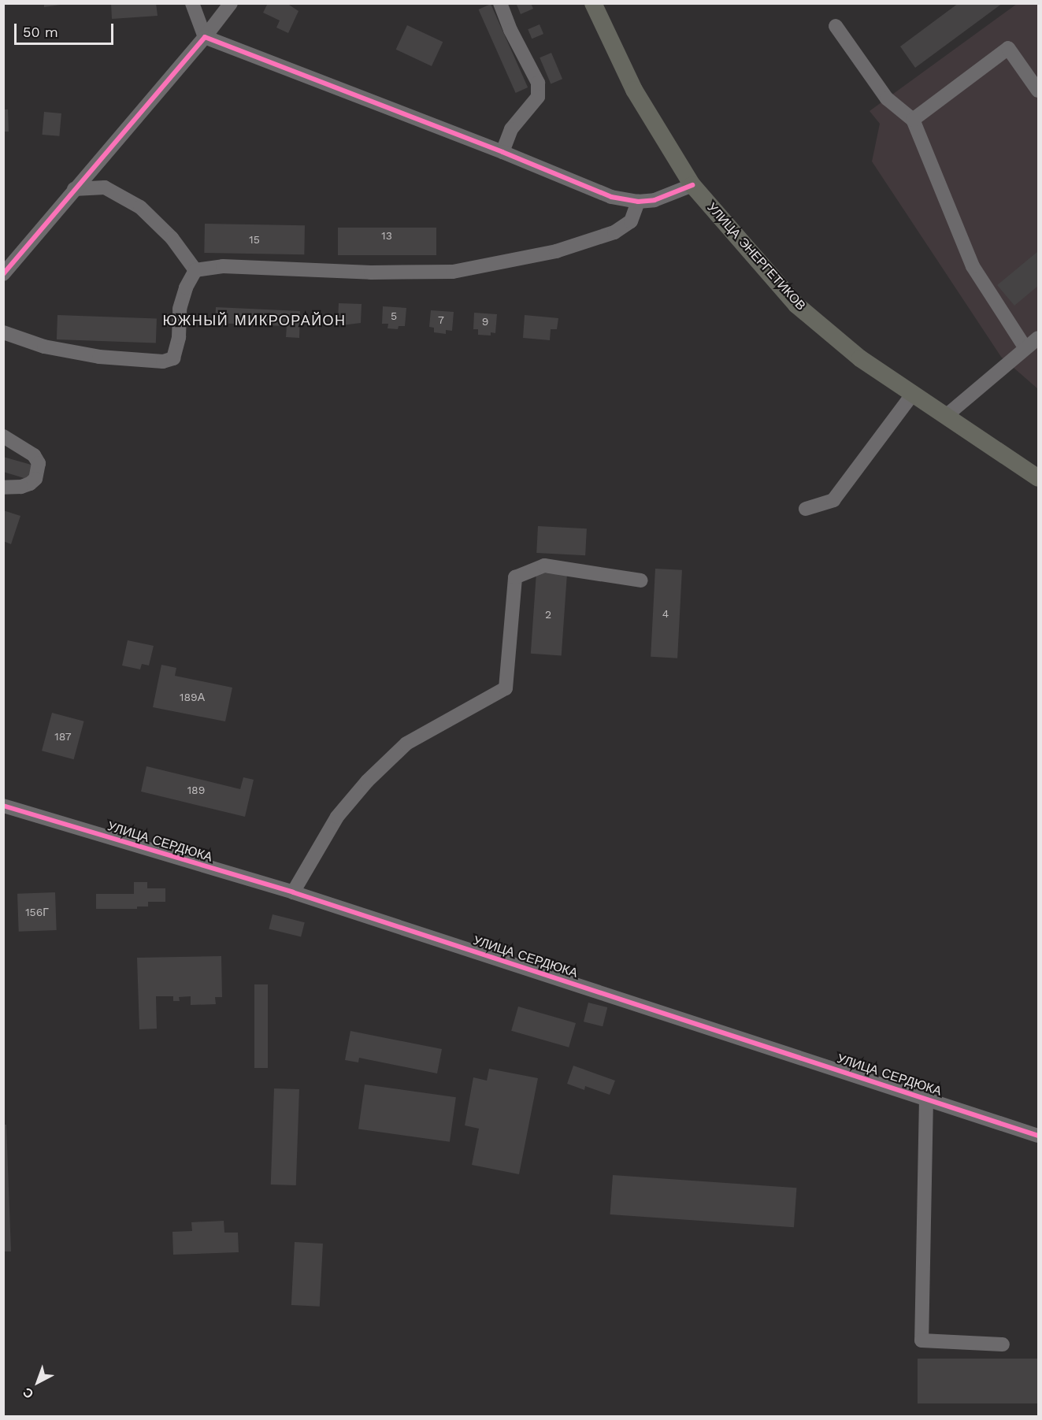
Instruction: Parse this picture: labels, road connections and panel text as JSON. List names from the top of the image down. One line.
{"streets":{"main road":["УЛИЦА ЭНЕРГЕТИКОВ"],"street":["УЛИЦА СЕРДЮКА"]},"districts":["ЮЖНЫЙ МИКРОРАЙОН"],"house_numbers":["13","15","5","7","9","4","2","189А","187","189","156Г"],"scale_bar":"50 m","north":"bottom left"}
